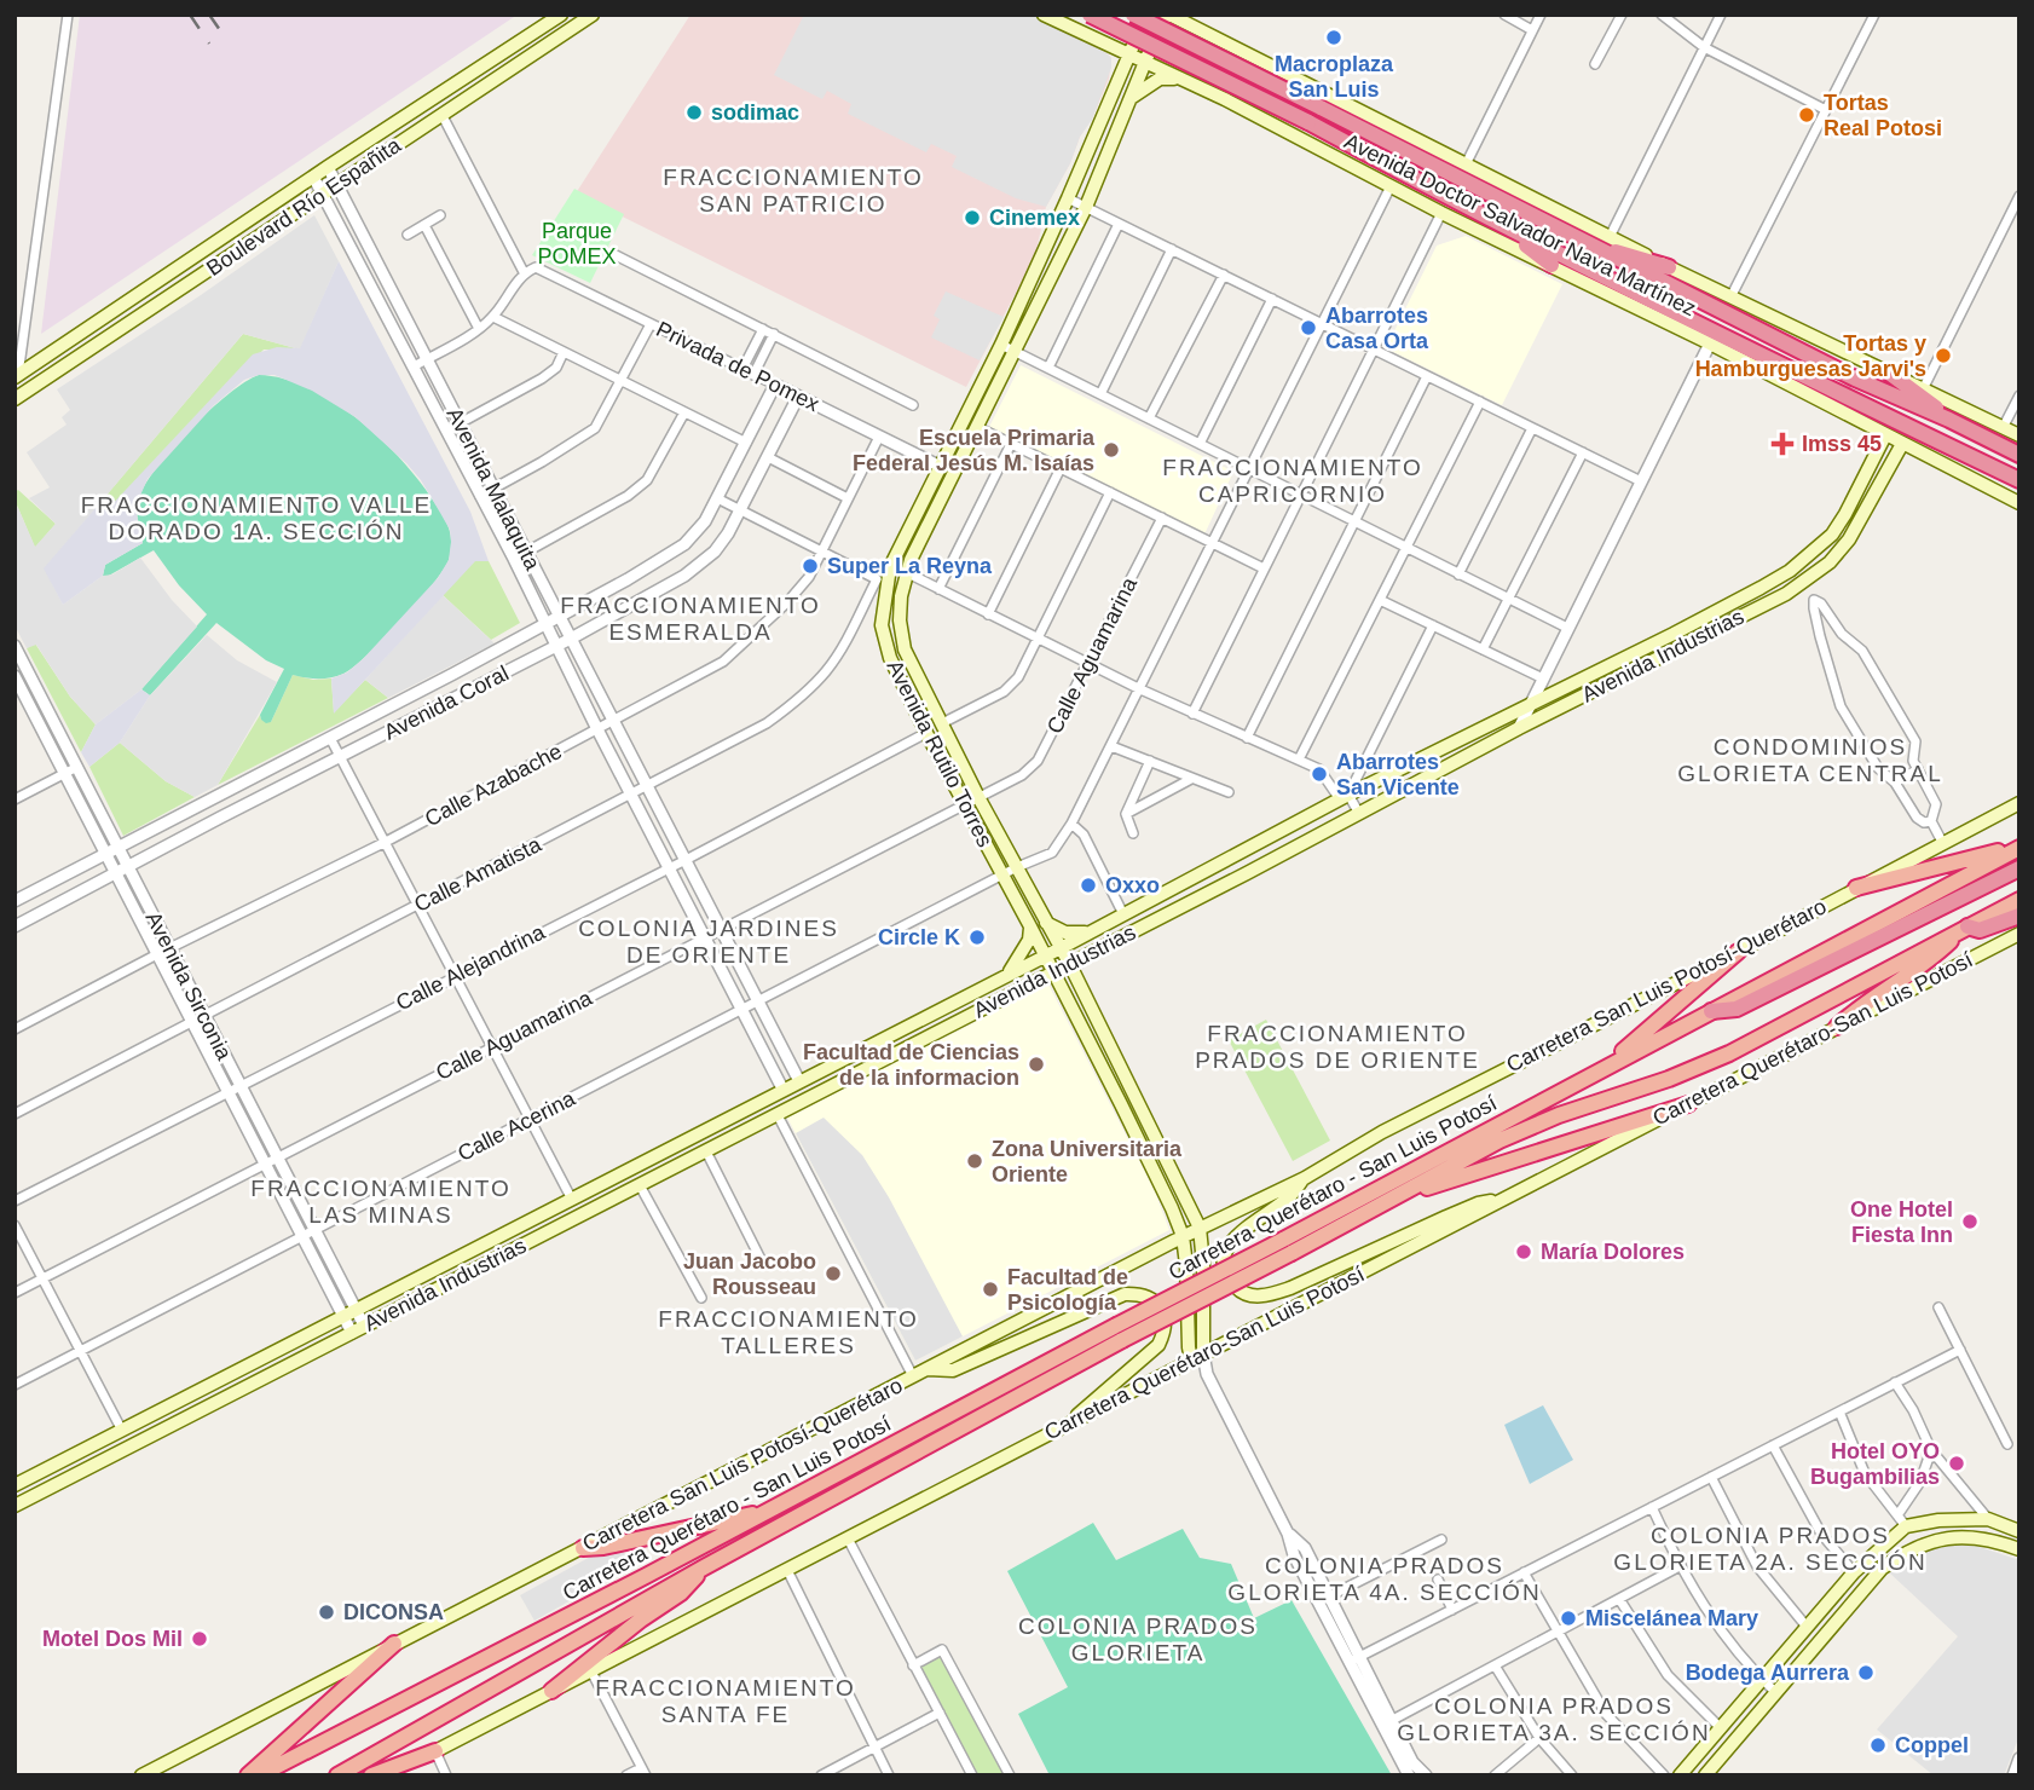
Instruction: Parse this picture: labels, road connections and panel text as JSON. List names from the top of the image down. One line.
{"streets":{"highway":["Avenida Doctor Salvador Nava Martínez","Carretera Querétaro - San Luis Potosí"],"main road":["Boulevard Río Españita","Avenida Industrias","Avenida Rutilo Torres","Carretera San Luis Potosí-Querétaro","Carretera Querétaro-San Luis Potosí"],"street":["Privada de Pomex","Avenida Malaquita","Calle Aguamarina","Avenida Coral","Calle Azabache","Calle Amatista","Calle Alejandrina","Avenida Sirconia","Calle Acerina"]},"crossings":[["Boulevard Río Españita","Avenida Malaquita"],["Avenida Doctor Salvador Nava Martínez","Avenida Industrias"],["Avenida Doctor Salvador Nava Martínez","Avenida Rutilo Torres"],["Avenida Doctor Salvador Nava Martínez","Calle Acerina"],["Privada de Pomex","Avenida Coral"],["Privada de Pomex","Avenida Rutilo Torres"],["Privada de Pomex","Calle Azabache"],["Avenida Malaquita","Calle Aguamarina"],["Avenida Malaquita","Avenida Industrias"],["Avenida Malaquita","Avenida Coral"],["Avenida Malaquita","Calle Azabache"],["Avenida Malaquita","Calle Amatista"],["Avenida Malaquita","Calle Alejandrina"],["Avenida Malaquita","Calle Acerina"],["Calle Aguamarina","Avenida Rutilo Torres"],["Calle Aguamarina","Avenida Sirconia"],["Avenida Industrias","Avenida Rutilo Torres"],["Avenida Industrias","Avenida Sirconia"],["Avenida Coral","Avenida Sirconia"],["Avenida Rutilo Torres","Calle Amatista"],["Avenida Rutilo Torres","Calle Alejandrina"],["Avenida Rutilo Torres","Carretera San Luis Potosí-Querétaro"],["Avenida Rutilo Torres","Carretera Querétaro-San Luis Potosí"],["Avenida Rutilo Torres","Calle Acerina"],["Calle Azabache","Avenida Sirconia"],["Calle Amatista","Avenida Sirconia"],["Calle Alejandrina","Avenida Sirconia"],["Avenida Sirconia","Calle Acerina"]],"districts":["FRACCIONAMIENTO SAN PATRICIO","FRACCIONAMIENTO CAPRICORNIO","FRACCIONAMIENTO VALLE DORADO 1A. SECCIÓN","FRACCIONAMIENTO ESMERALDA","CONDOMINIOS GLORIETA CENTRAL","COLONIA JARDINES DE ORIENTE","FRACCIONAMIENTO PRADOS DE ORIENTE","FRACCIONAMIENTO LAS MINAS","FRACCIONAMIENTO TALLERES","COLONIA PRADOS GLORIETA 2A. SECCIÓN","COLONIA PRADOS GLORIETA 4A. SECCIÓN","COLONIA PRADOS GLORIETA","FRACCIONAMIENTO SANTA FE","COLONIA PRADOS GLORIETA 3A. SECCIÓN"],"parks":["Parque POMEX"],"places":{"other":["Macroplaza San Luis","sodimac","Tortas Real Potosi","Cinemex","Abarrotes Casa Orta","Tortas y Hamburguesas Jarvi's","Escuela Primaria Federal Jesús M. Isaías","Super La Reyna","Abarrotes San Vicente","Oxxo","Circle K","Facultad de Ciencias de la informacion","Zona Universitaria Oriente","One Hotel Fiesta Inn","María Dolores","Juan Jacobo Rousseau","Facultad de Psicología","Hotel OYO Bugambilias","DICONSA","Miscelánea Mary","Motel Dos Mil","Bodega Aurrera","Coppel"],"health":["Imss 45"]}}
